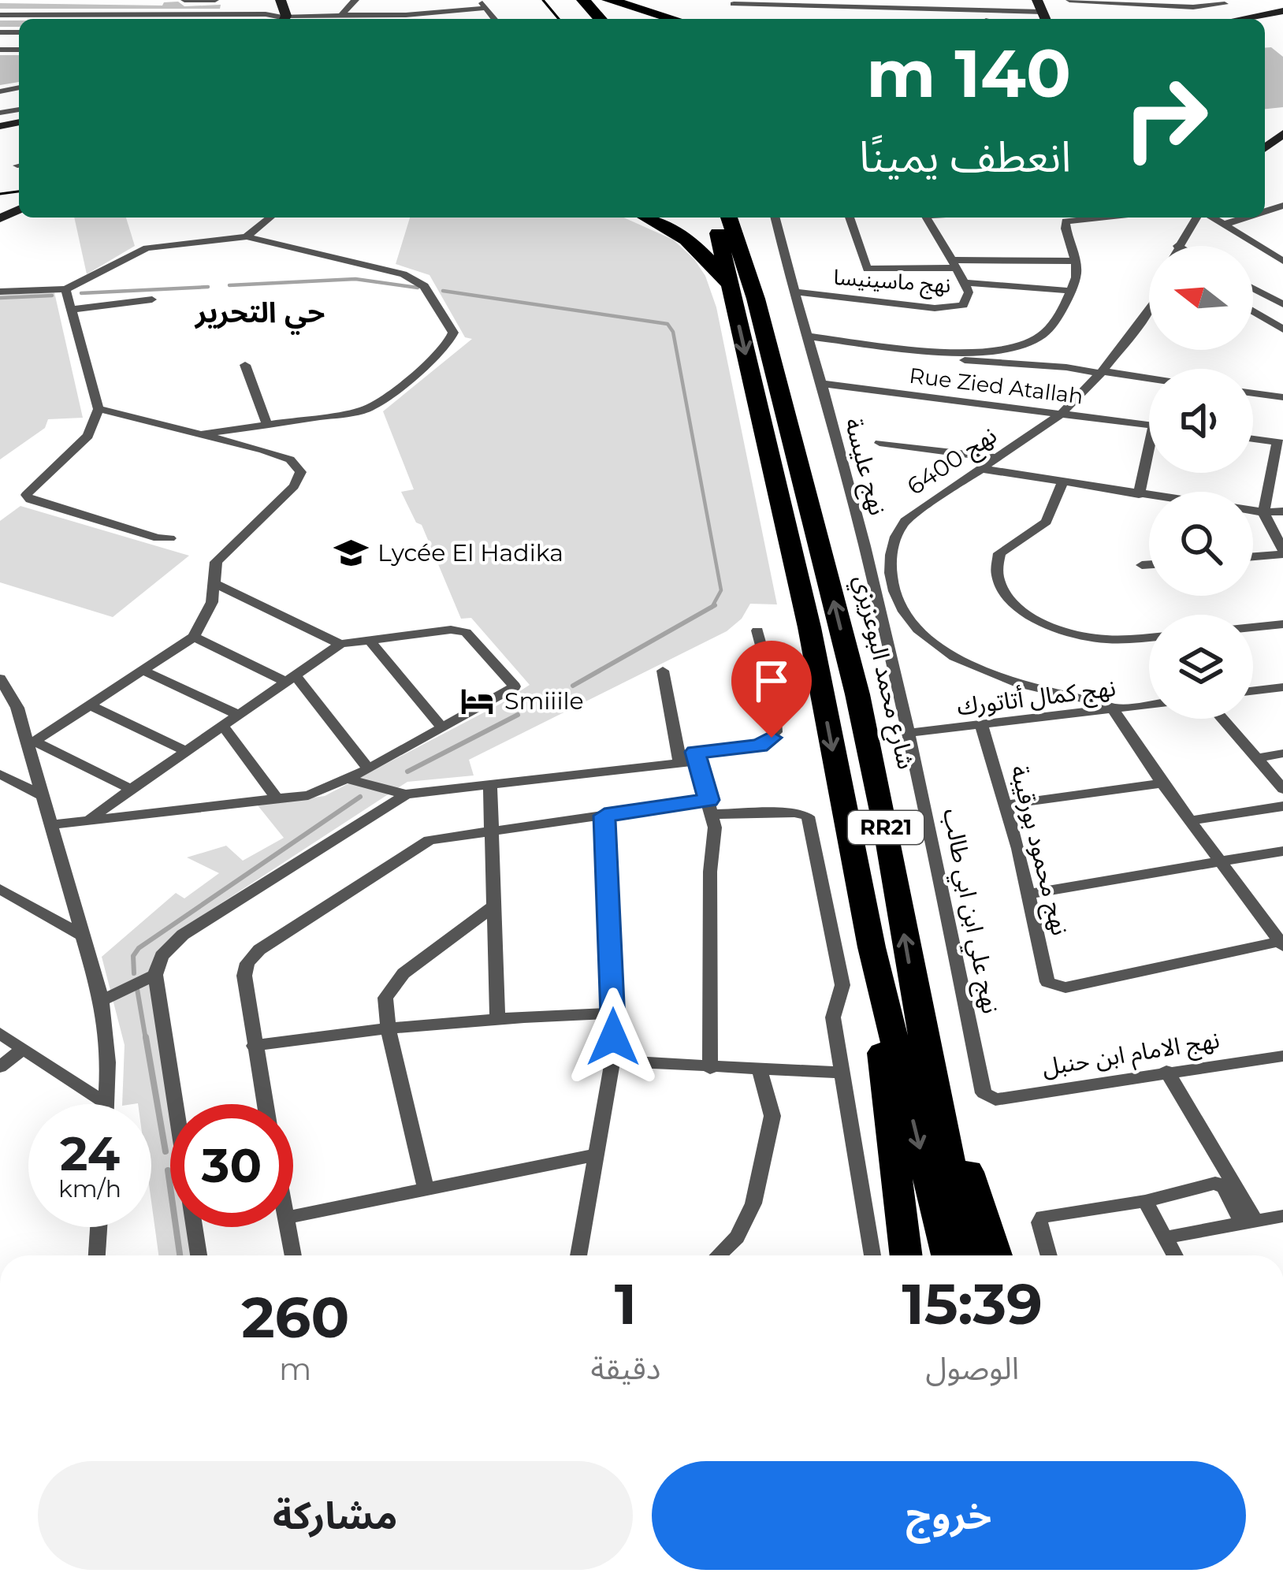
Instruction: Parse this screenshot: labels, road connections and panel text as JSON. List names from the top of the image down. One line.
{"streets":{"highway":["شارع محمد البوعزيزي","RR21"],"street":["نهج ماسينيسا","Rue Zied Atallah","نهج 6400","نهج عليسة","نهج كمال أتاتورك","نهج محمود بورقيبة","نهج علي ابن ابي طالب","نهج الامام ابن حنبل"]},"crossings":[["نهج ماسينيسا","نهج عليسة"],["Rue Zied Atallah","نهج 6400"],["Rue Zied Atallah","نهج عليسة"],["نهج عليسة","نهج كمال أتاتورك"],["نهج عليسة","نهج علي ابن ابي طالب"],["نهج كمال أتاتورك","نهج محمود بورقيبة"],["نهج كمال أتاتورك","نهج علي ابن ابي طالب"],["نهج علي ابن ابي طالب","نهج الامام ابن حنبل"]],"districts":["حي التحرير"],"places":{"school or university":["Lycée El Hadika"],"hotel":["Smiiile"]},"north":"left","page":{"turn":["140 m","انعطف يمينًا"],"speed":"24 km/h","limit":"30","eta":["15:39","الوصول","1","دقيقة","260","m"],"buttons":["خروج","مشاركة"]}}
